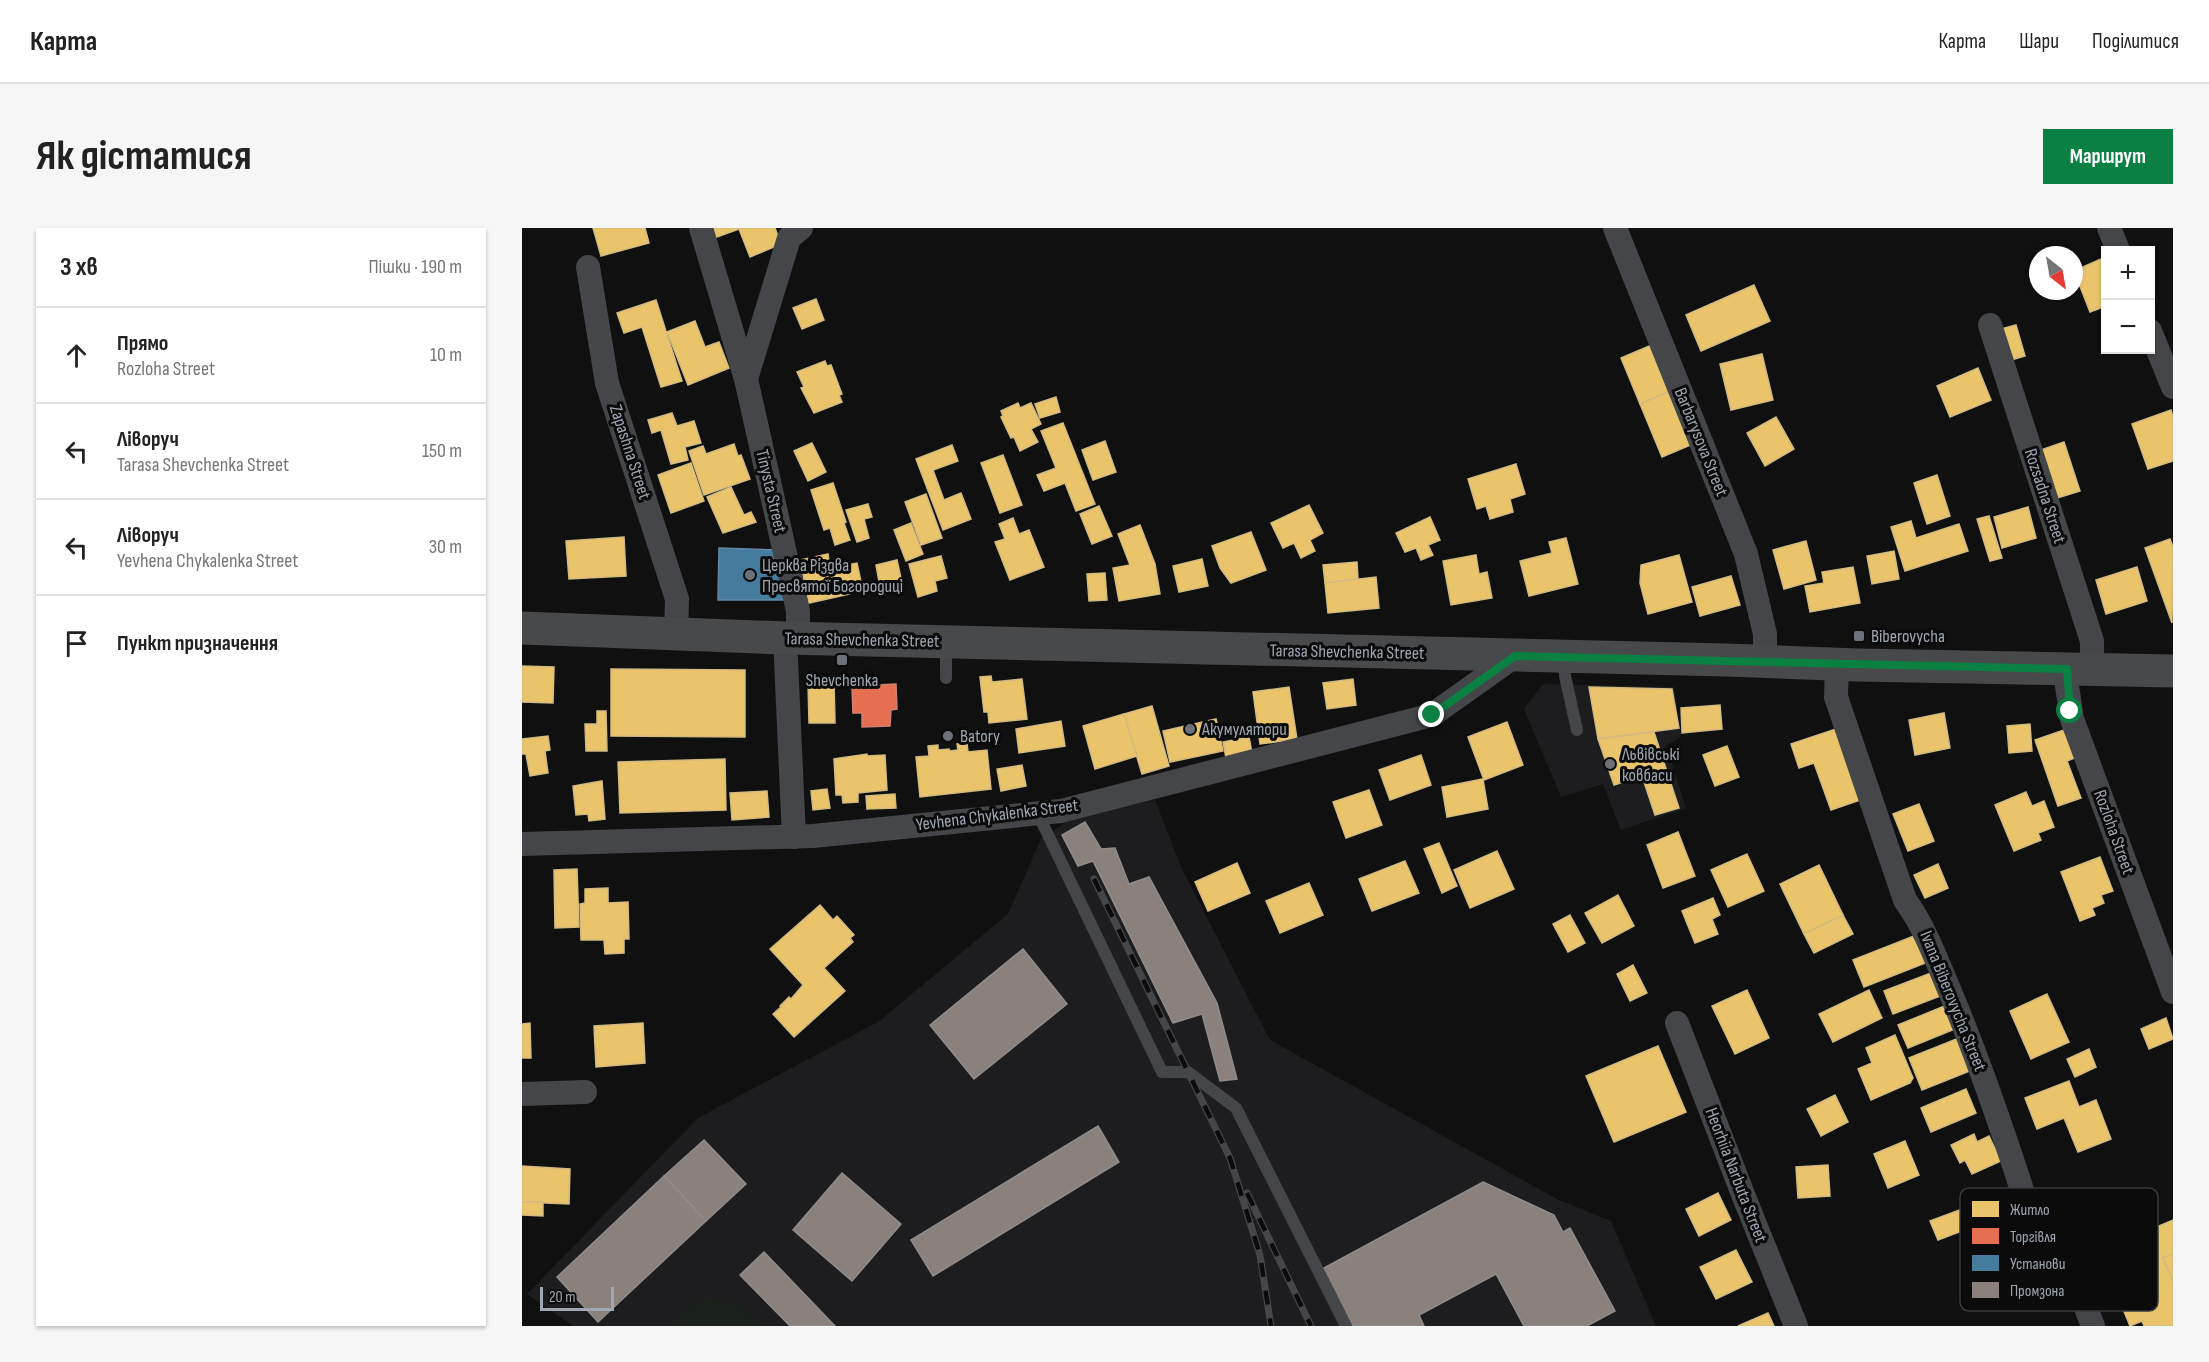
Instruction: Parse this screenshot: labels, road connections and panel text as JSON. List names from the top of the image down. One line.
{"streets":{"main road":["Tarasa Shevchenka Street"],"street":["Barbarysova Street","Zapashna Street","Tinysta Street","Rozsadna Street","Yevhena Chykalenka Street","Rozloha Street","Ivana Biberovycha Street","Heorhiia Narbuta Street"]},"crossings":[["Barbarysova Street","Tarasa Shevchenka Street"],["Zapashna Street","Tarasa Shevchenka Street"],["Tinysta Street","Tarasa Shevchenka Street"],["Tinysta Street","Yevhena Chykalenka Street"],["Rozsadna Street","Tarasa Shevchenka Street"],["Rozsadna Street","Rozloha Street"],["Tarasa Shevchenka Street","Yevhena Chykalenka Street"],["Tarasa Shevchenka Street","Rozloha Street"],["Tarasa Shevchenka Street","Ivana Biberovycha Street"]],"places":{"other":["Церква Різдва Пресвятої Богородиці","Акумулятори","Batory","Львівські ковбаси"],"transit":["Biberovycha","Shevchenka"]},"legend":["Житло","Торгівля","Установи","Промзона"],"scale_bar":"20 m","north":"bottom right","page":{"header":"Карта","nav":["Карта","Шари","Поділитися"],"buttons":"Маршрут","title":"Як дістатися","heading":["3 хв","Пішки · 190 m"],"map_buttons":["+","−"],"list":[["Прямо","Rozloha Street","10 m"],["Ліворуч","Tarasa Shevchenka Street","150 m"],["Ліворуч","Yevhena Chykalenka Street","30 m"],"Пункт призначення"],"scale":"20 m"}}
